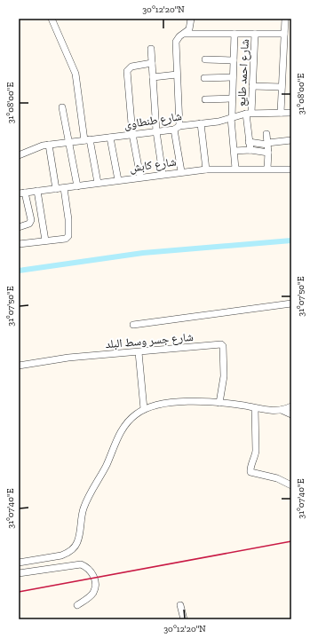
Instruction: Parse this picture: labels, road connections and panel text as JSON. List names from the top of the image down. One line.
{"streets":{"street":["شارع احمد طايع","شارع طنطاوى","شارع كابش","شارع جسر وسط البلد"]},"crossings":[["شارع احمد طايع","شارع طنطاوى"]],"coordinates":["30°12'20\"N","31°08'00\"E","31°07'50\"E","31°07'40\"E"]}
